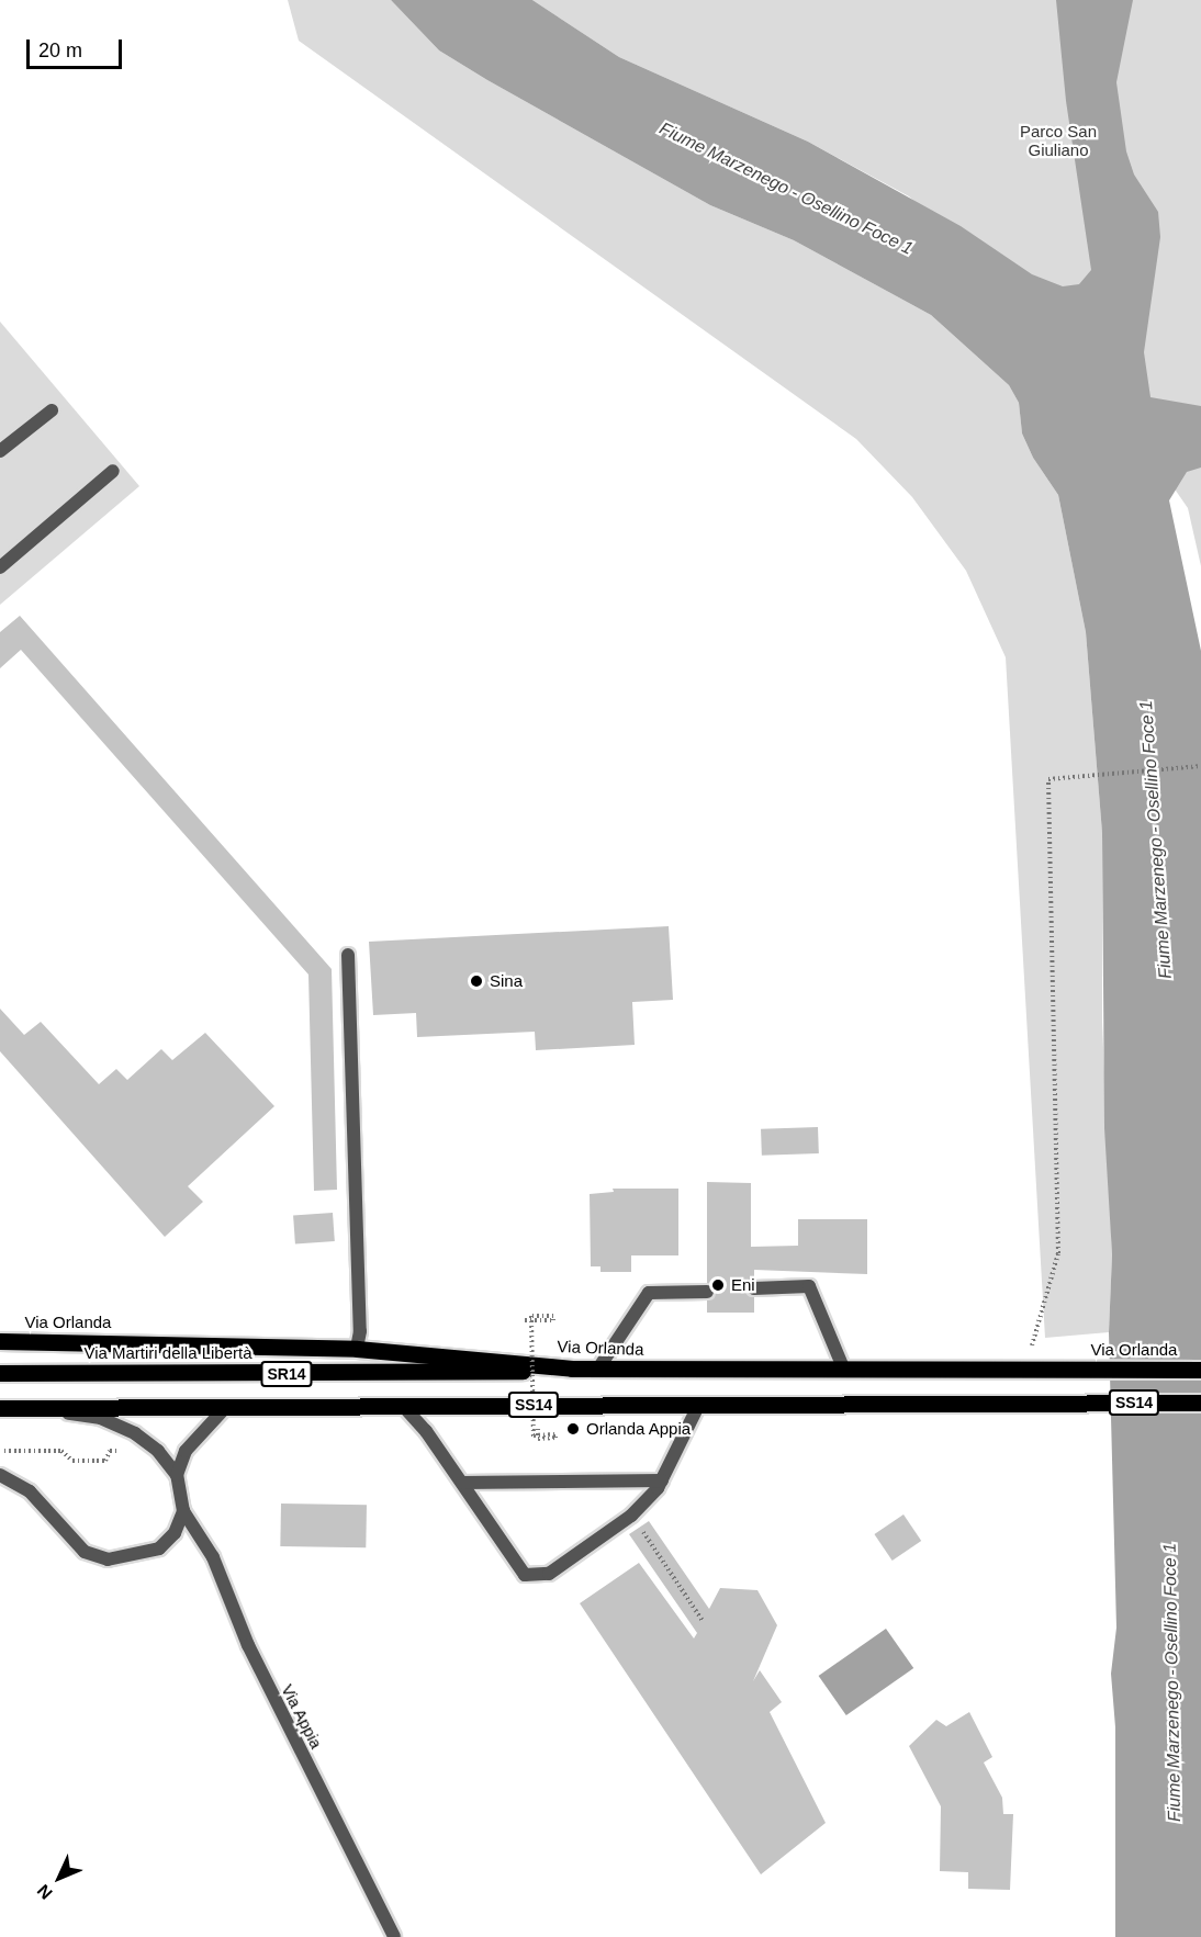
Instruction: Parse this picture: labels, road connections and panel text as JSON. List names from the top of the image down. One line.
{"streets":{"main road":["Via Orlanda","Via Martiri della Libertà","SR14","SS14"],"street":["Via Appia"]},"crossings":[["Via Orlanda","Via Martiri della Libertà"]],"water":["Fiume Marzenego - Osellino Foce 1"],"parks":["Parco San Giuliano"],"places":["Sina","Eni","Orlanda Appia"],"scale_bar":"20 m","north":"bottom left"}
